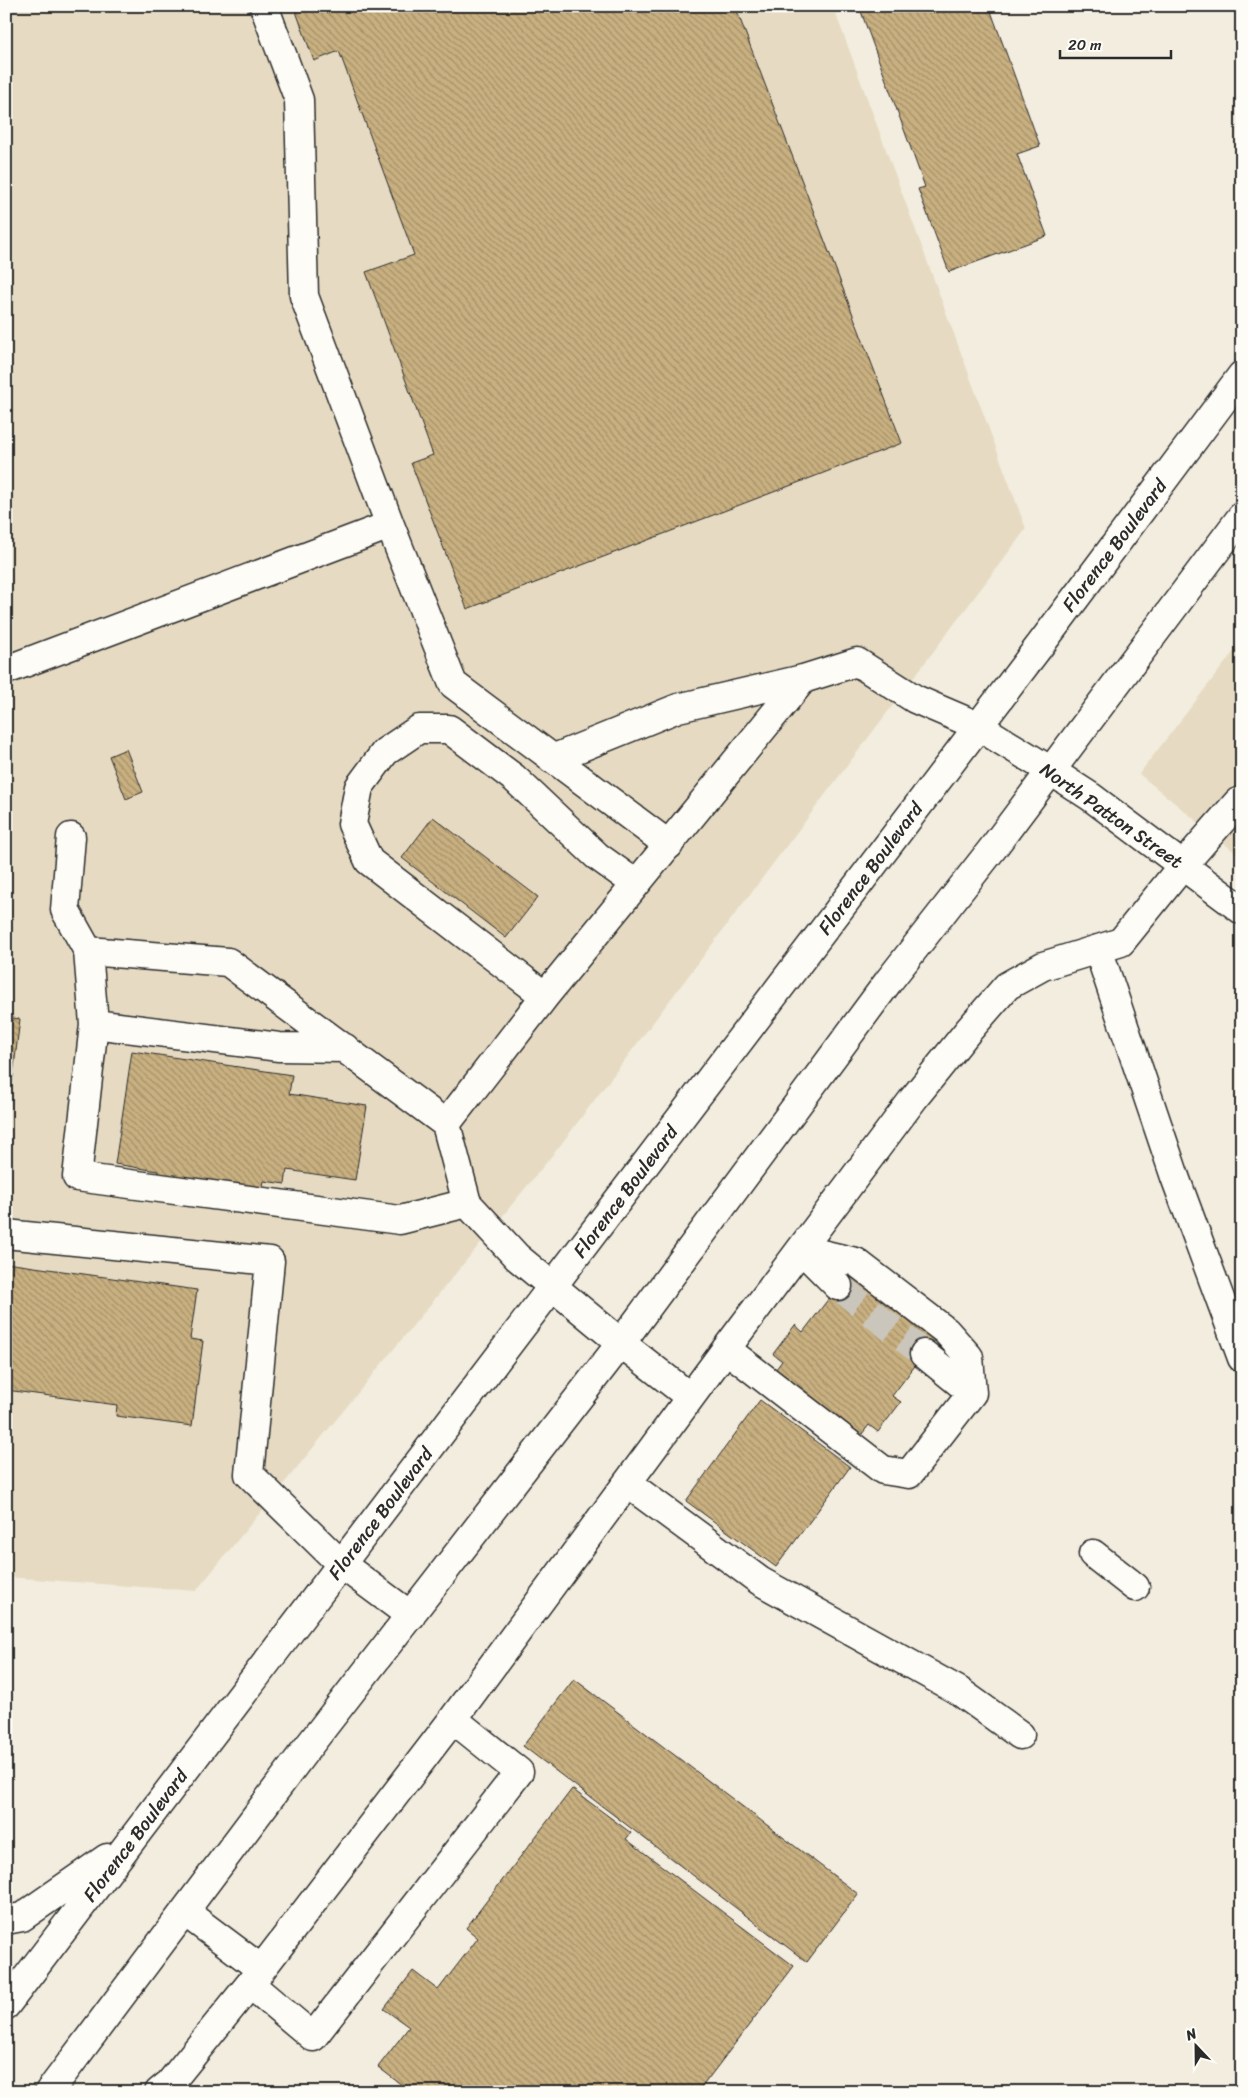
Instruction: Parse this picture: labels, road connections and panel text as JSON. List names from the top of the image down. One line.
{"streets":{"main road":["Florence Boulevard","North Patton Street"]},"crossings":[["Florence Boulevard","North Patton Street"]],"scale_bar":"20 m","north":"top"}
